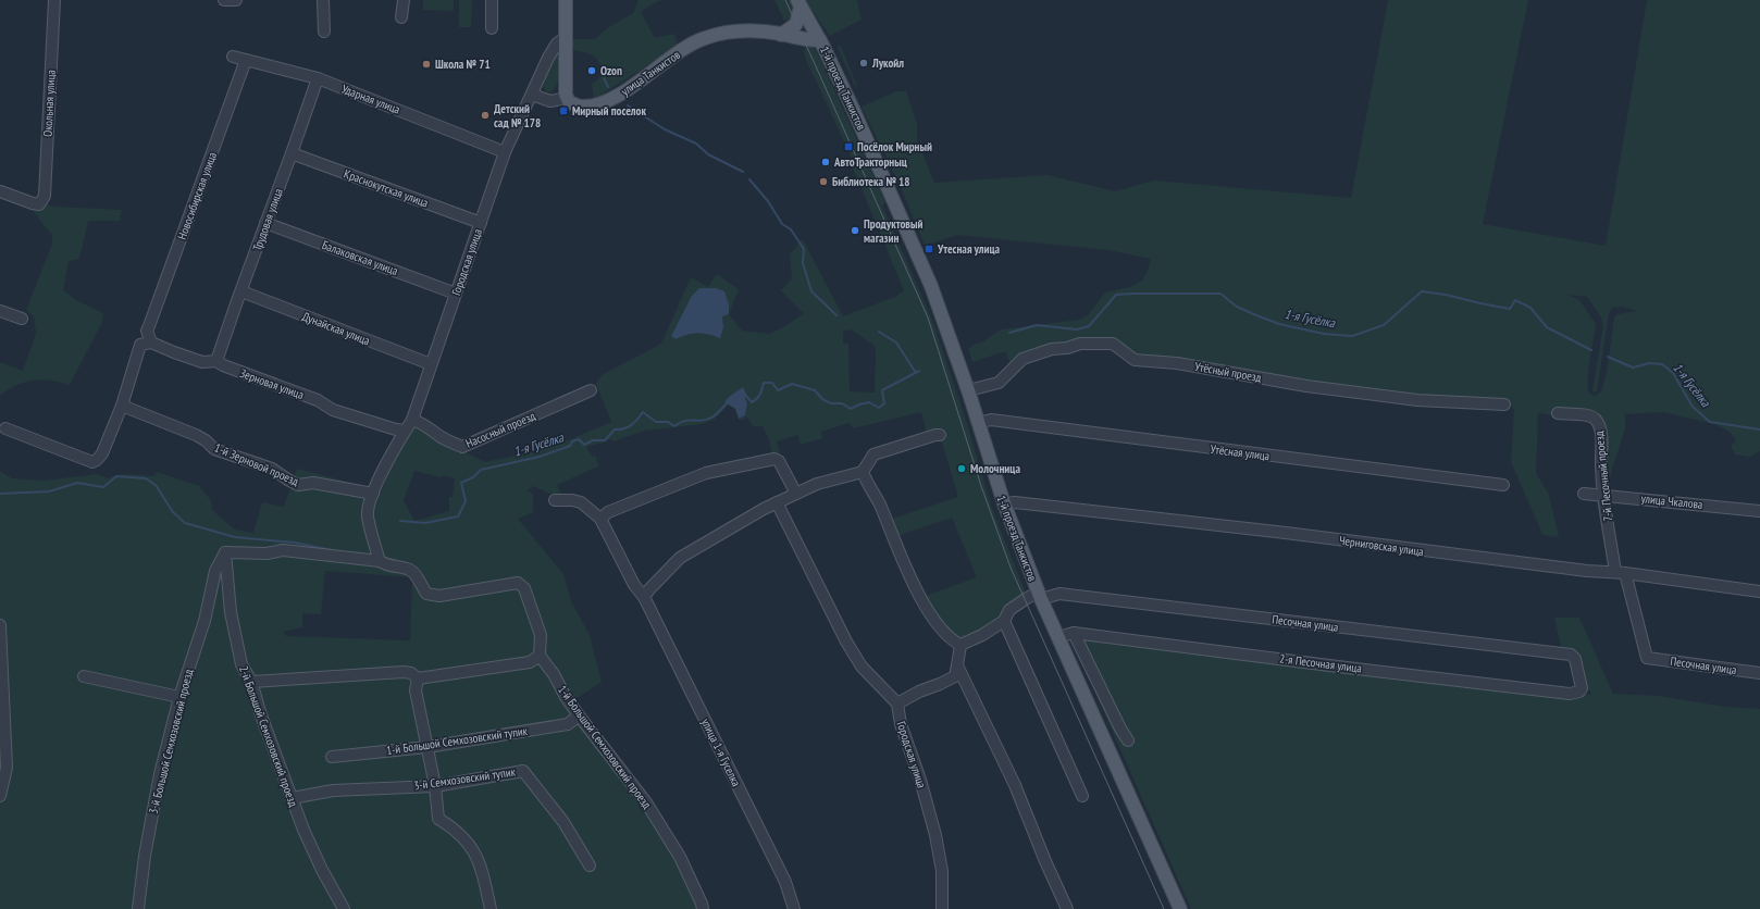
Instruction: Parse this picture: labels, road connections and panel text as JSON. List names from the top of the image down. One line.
{"streets":{"main road":["улица Танкистов","1-й проезд Танкистов"],"street":["Ударная улица","Окольная улица","Краснокутская улица","Новосибирская улица","Трудовая улица","Балаковская улица","Городская улица","Дунайская улица","Утёсный проезд","Зерновая улица","Насосный проезд","Утёсная улица","1-й Зерновой проезд","7-й Песочный проезд","улица Чкалова","Черниговская улица","Песочная улица","2-я Песочная улица","2-й Большой Семхозовский проезд","1-й Большой Семхозовский тупик","3-й Большой Семхозовский проезд","1-й Большой Семхозовский проезд","улица 1-я Гуселка","3-й Семхозовский тупик"]},"crossings":[["улица Танкистов","1-й проезд Танкистов"],["1-й проезд Танкистов","Утёсный проезд"],["1-й проезд Танкистов","Утёсная улица"],["1-й проезд Танкистов","Черниговская улица"],["1-й проезд Танкистов","Песочная улица"],["1-й проезд Танкистов","2-я Песочная улица"],["Ударная улица","Новосибирская улица"],["Ударная улица","Трудовая улица"],["Ударная улица","Городская улица"],["Краснокутская улица","Трудовая улица"],["Краснокутская улица","Городская улица"],["Новосибирская улица","Зерновая улица"],["Трудовая улица","Балаковская улица"],["Трудовая улица","Дунайская улица"],["Трудовая улица","Зерновая улица"],["Балаковская улица","Городская улица"],["Городская улица","Дунайская улица"],["Городская улица","Зерновая улица"],["Городская улица","Насосный проезд"],["Городская улица","1-й Зерновой проезд"],["7-й Песочный проезд","улица Чкалова"],["7-й Песочный проезд","Черниговская улица"],["7-й Песочный проезд","Песочная улица"],["Песочная улица","2-я Песочная улица"],["2-й Большой Семхозовский проезд","3-й Большой Семхозовский проезд"],["2-й Большой Семхозовский проезд","3-й Семхозовский тупик"],["1-й Большой Семхозовский тупик","1-й Большой Семхозовский проезд"]],"water":["1-я Гусёлка"],"places":{"other":["Лукойл","Школа № 71","Ozon","Детский сад № 178","АвтоТракторныц","Библиотека № 18","Продуктовый магазин","Молочница"],"transit":["Мирный поселок","Посёлок Мирный","Утесная улица"]}}
